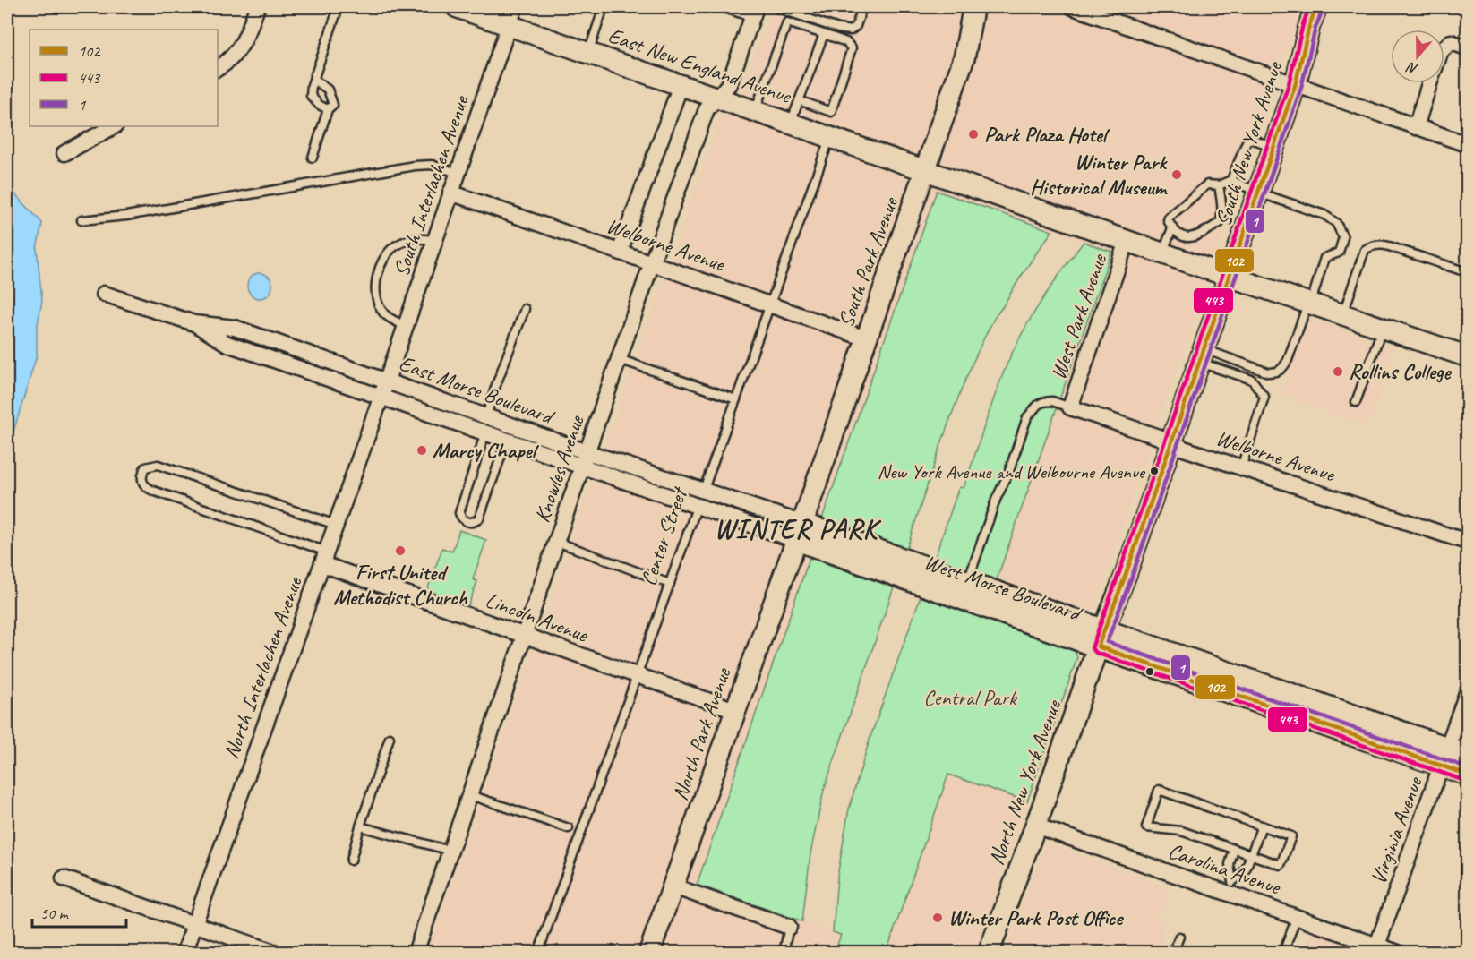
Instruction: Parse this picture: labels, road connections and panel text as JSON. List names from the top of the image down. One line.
{"streets":{"street":["East New England Avenue","South New York Avenue","South Interlachen Avenue","Welborne Avenue","South Park Avenue","West Park Avenue","East Morse Boulevard","Knowles Avenue","West Morse Boulevard","Lincoln Avenue","North Interlachen Avenue","North Park Avenue","North New York Avenue","Virginia Avenue","Carolina Avenue"],"lane":["Center Street"]},"crossings":[["East New England Avenue","South New York Avenue"],["East New England Avenue","South Interlachen Avenue"],["East New England Avenue","South Park Avenue"],["East New England Avenue","West Park Avenue"],["East New England Avenue","Knowles Avenue"],["East New England Avenue","Center Street"],["South New York Avenue","Welborne Avenue"],["South New York Avenue","West Morse Boulevard"],["South New York Avenue","North New York Avenue"],["South Interlachen Avenue","Welborne Avenue"],["South Interlachen Avenue","East Morse Boulevard"],["South Interlachen Avenue","North Interlachen Avenue"],["Welborne Avenue","South Park Avenue"],["Welborne Avenue","West Park Avenue"],["Welborne Avenue","Knowles Avenue"],["Welborne Avenue","Center Street"],["South Park Avenue","East Morse Boulevard"],["South Park Avenue","West Morse Boulevard"],["South Park Avenue","North Park Avenue"],["East Morse Boulevard","Knowles Avenue"],["East Morse Boulevard","Center Street"],["East Morse Boulevard","West Morse Boulevard"],["East Morse Boulevard","North Interlachen Avenue"],["East Morse Boulevard","North Park Avenue"],["Knowles Avenue","Lincoln Avenue"],["Center Street","Lincoln Avenue"],["West Morse Boulevard","North Park Avenue"],["West Morse Boulevard","North New York Avenue"],["West Morse Boulevard","Virginia Avenue"],["Lincoln Avenue","North Interlachen Avenue"],["Lincoln Avenue","North Park Avenue"],["North New York Avenue","Carolina Avenue"],["Virginia Avenue","Carolina Avenue"]],"districts":["WINTER PARK"],"parks":["Central Park"],"places":["Park Plaza Hotel","Winter Park Historical Museum","Rollins College","Marcy Chapel","New York Avenue and Welbourne Avenue","First United Methodist Church","Winter Park Post Office"],"lines":["transit line 102","transit line 443","transit line 1"],"legend":["102","443","1"],"scale_bar":"50 m","north":"bottom"}
